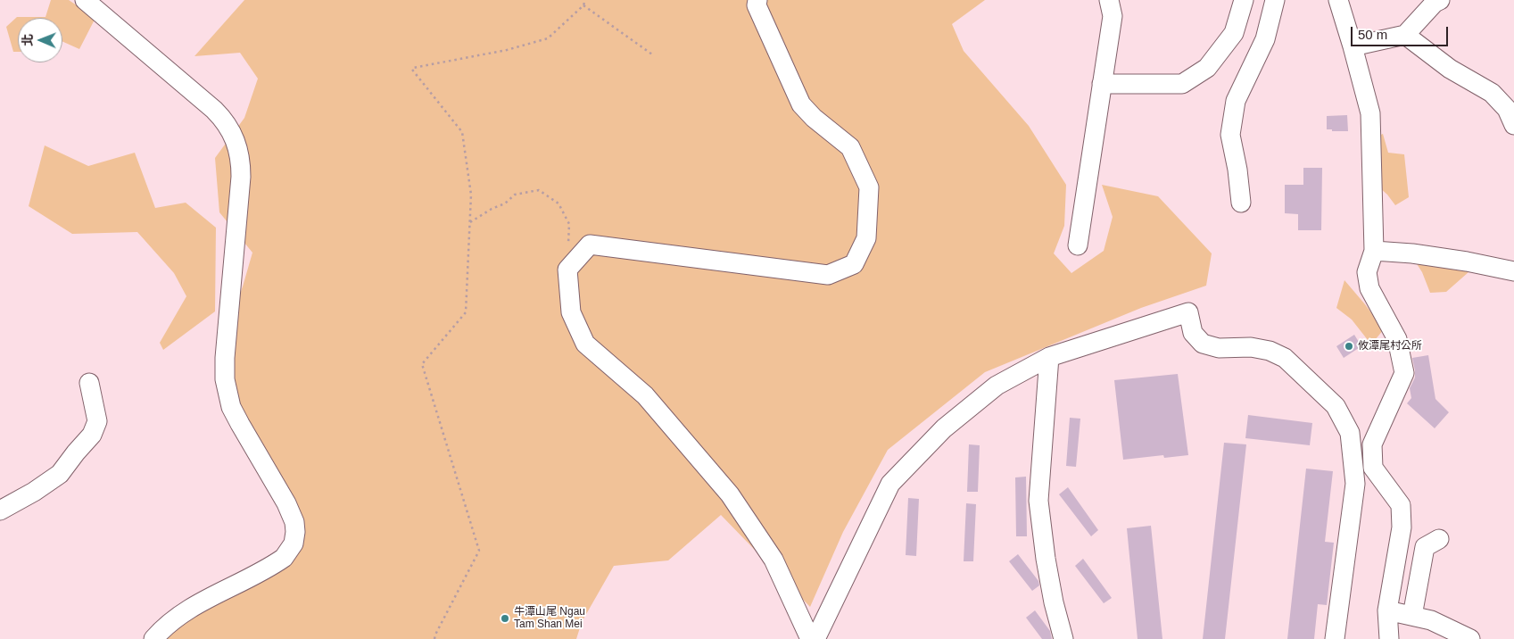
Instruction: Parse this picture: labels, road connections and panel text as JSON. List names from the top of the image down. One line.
{"places":["攸潭尾村公所","牛潭山尾 Ngau Tam Shan Mei"],"scale_bar":"50 m","north":"left"}
